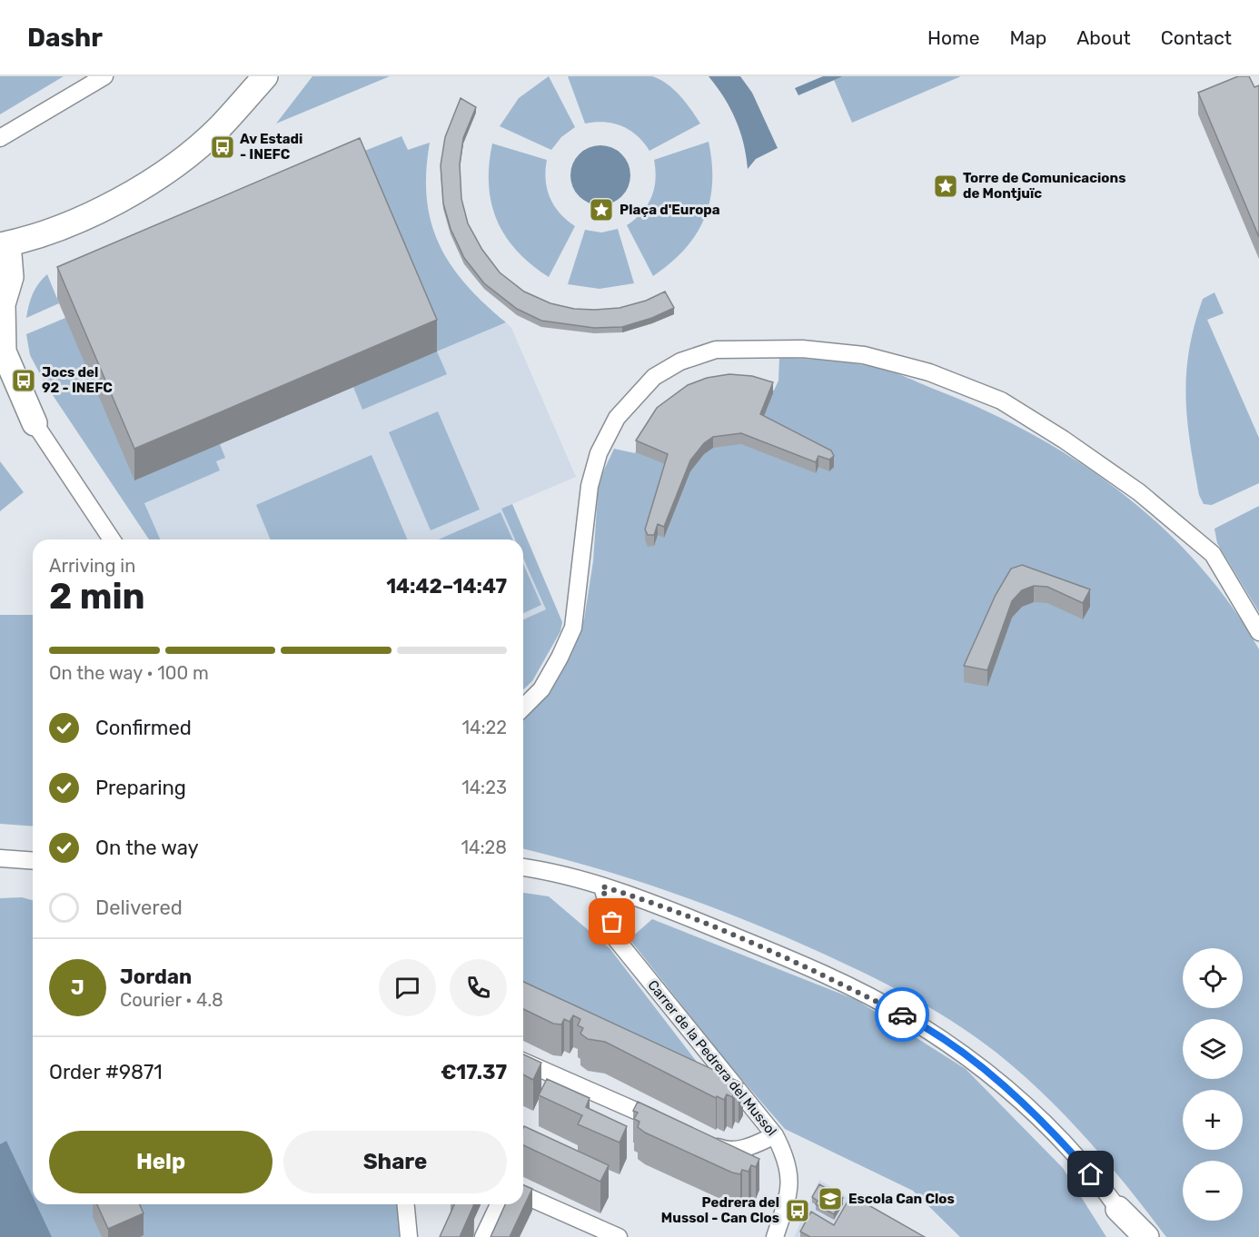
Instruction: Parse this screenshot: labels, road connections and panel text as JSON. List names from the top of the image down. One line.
{"streets":{"street":["Carrer de la Pedrera del Mussol"]},"places":{"bus stop":["Av Estadi - INEFC","Jocs del 92 - INEFC","Pedrera del Mussol - Can Clos"],"place":["Torre de Comunicacions de Montjuïc","Plaça d'Europa"],"school or university":["Escola Can Clos"]},"page":{"header":"Dashr","nav":["Home","Map","About","Contact"],"heading":["2 min","Arriving in","14:42–14:47"],"panel":["Jordan","Courier · 4.8","Order #9871","€17.37"],"bar":"On the way · 100 m","list":[["Confirmed","14:22"],["Preparing","14:23"],["On the way","14:28"],"Delivered"],"map_buttons":["+","−"],"round":"J","buttons":["Help","Share"]}}
